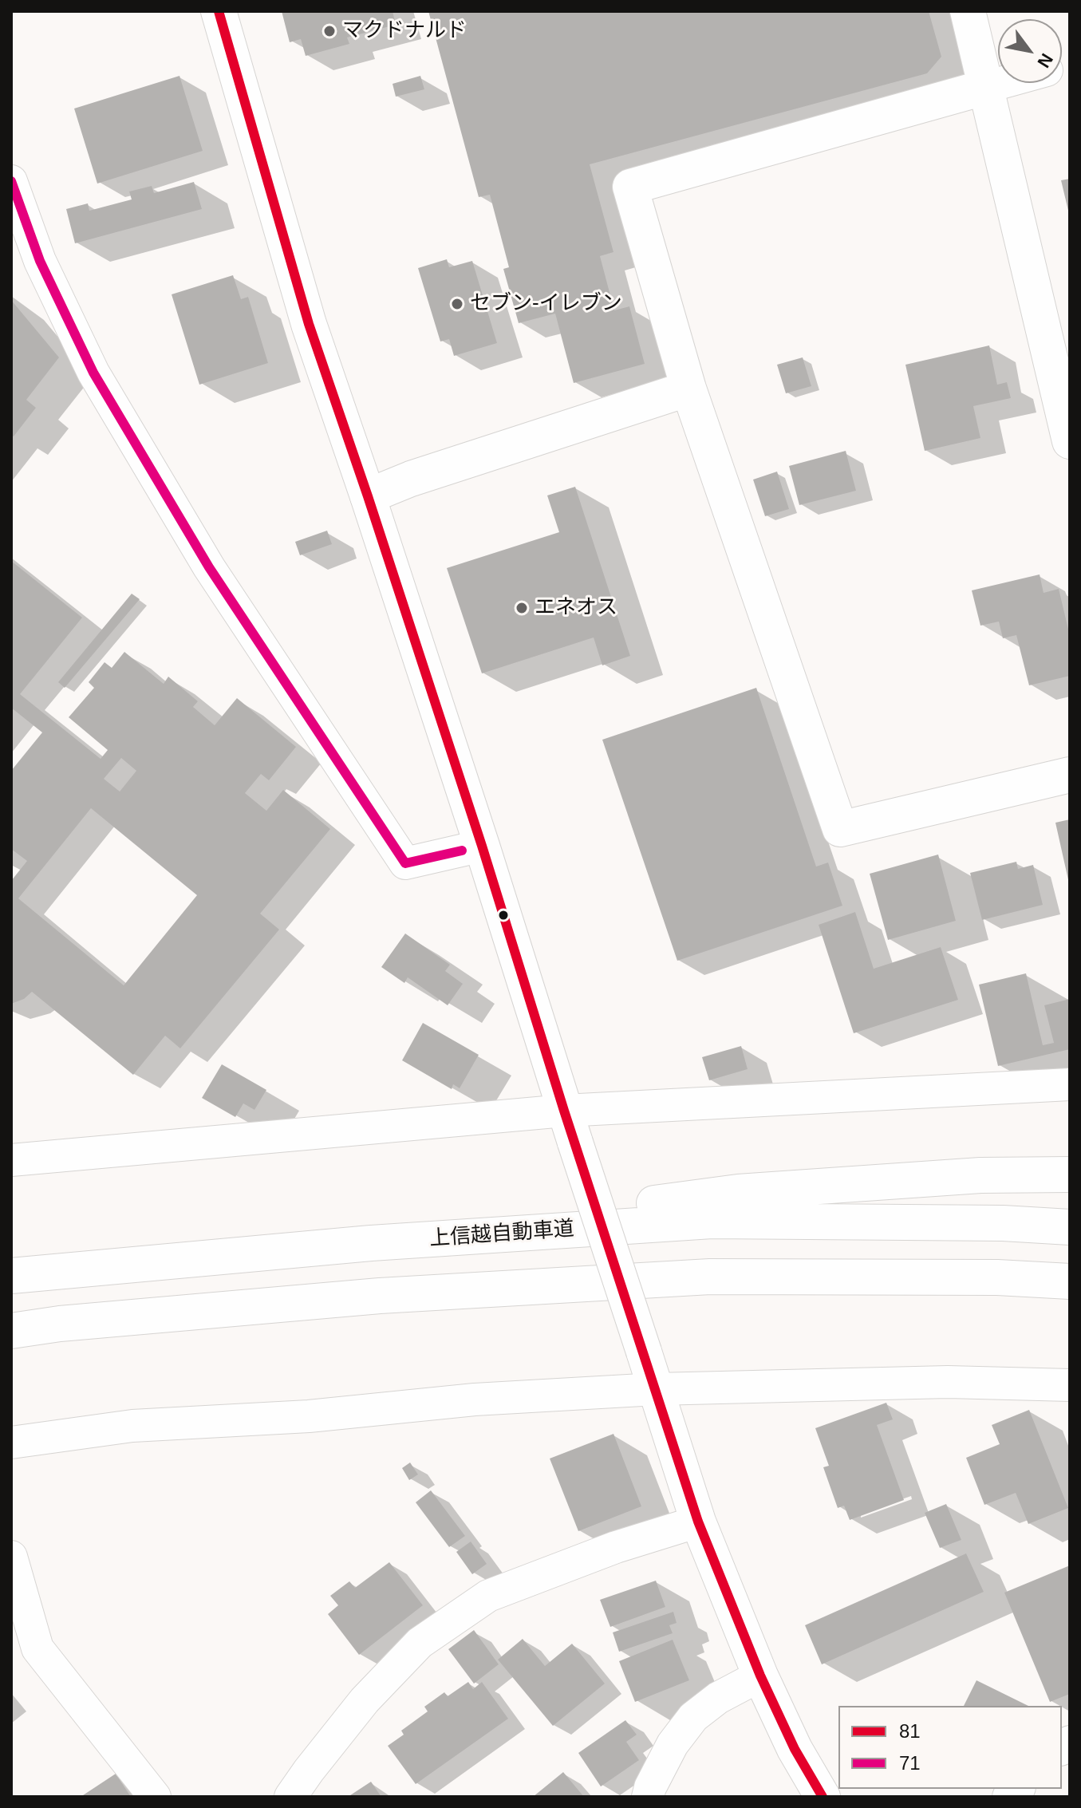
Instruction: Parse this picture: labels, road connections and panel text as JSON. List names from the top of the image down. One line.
{"streets":{"main road":["上信越自動車道"]},"places":["マクドナルド","セブン-イレブン","エネオス"],"lines":["transit line 81","transit line 71"],"legend":["81","71"],"north":"bottom right"}
